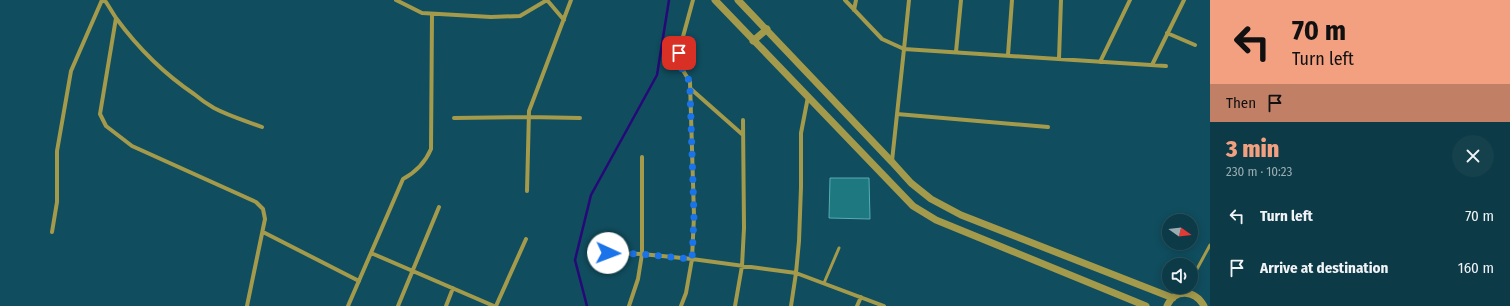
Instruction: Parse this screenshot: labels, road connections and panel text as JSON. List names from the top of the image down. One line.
{"north":"right","page":{"turn":["70 m","Turn left"],"then":"Then","heading":["3 min","230 m · 10:23"],"list":[{"name":"Turn left","value":"70 m"},{"name":"Arrive at destination","value":"160 m"}]}}
